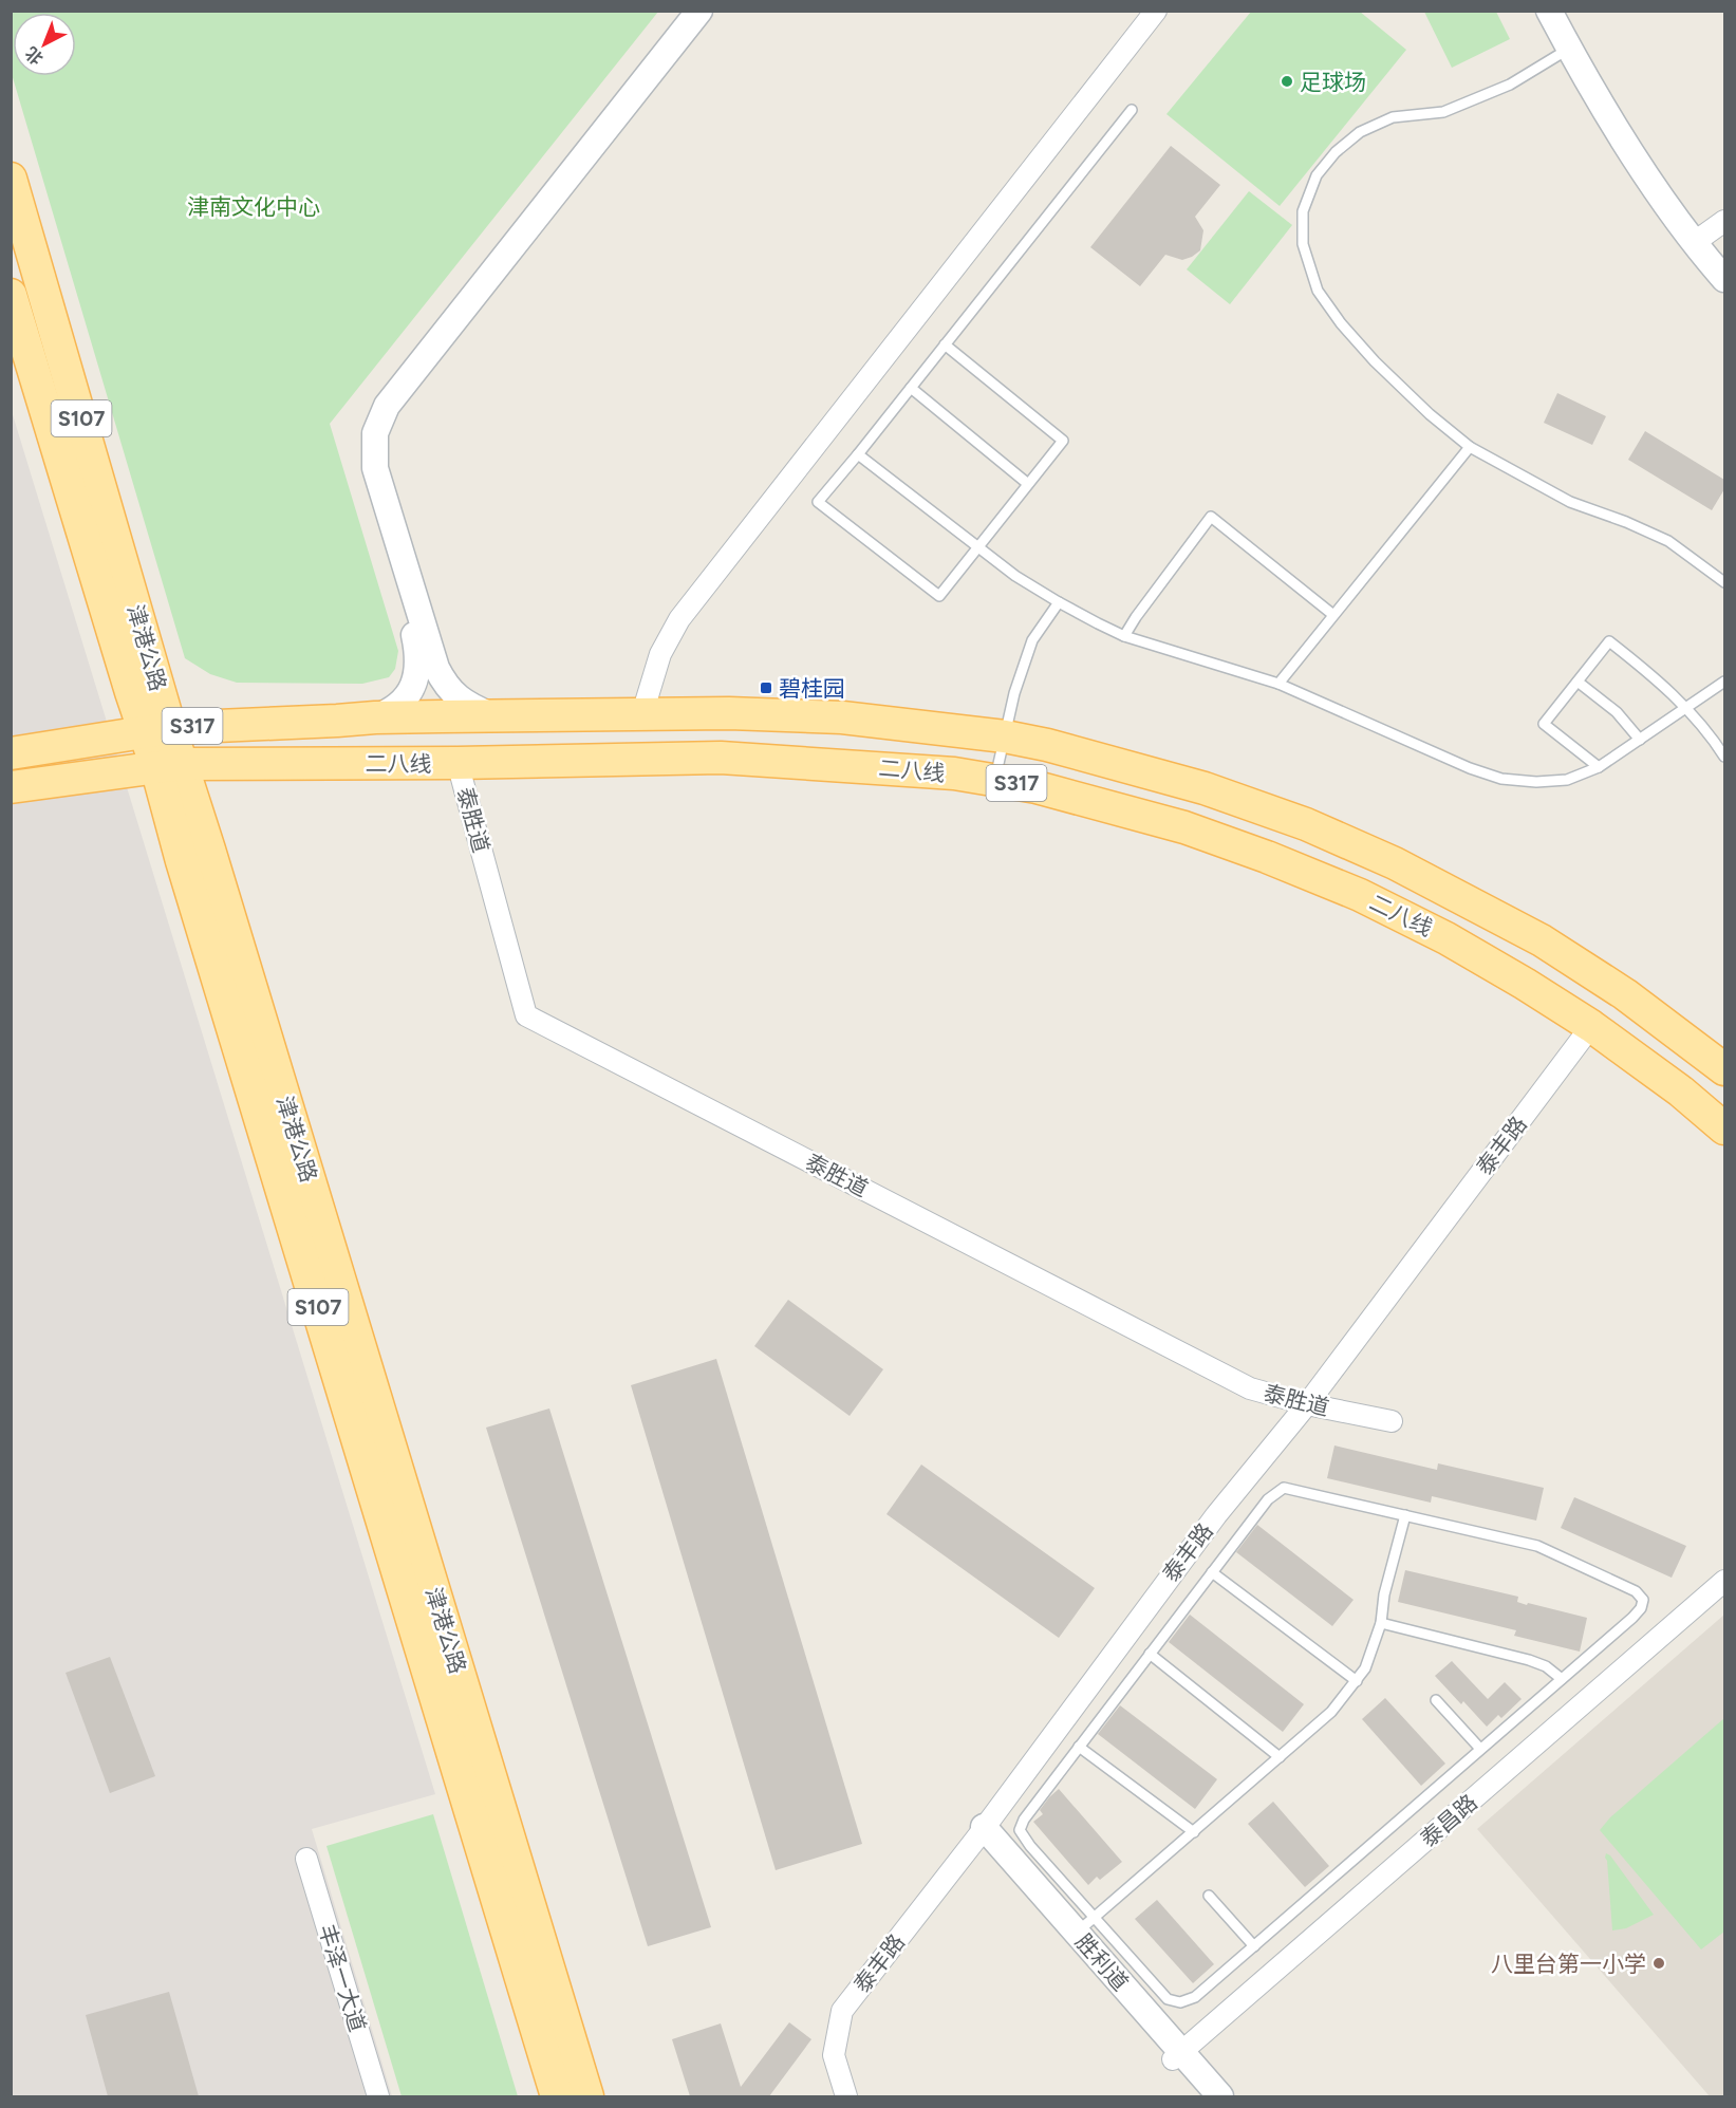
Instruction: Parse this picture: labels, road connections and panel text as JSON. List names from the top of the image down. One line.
{"streets":{"main road":["S107","津港公路","S317","二八线"],"street":["泰胜道","泰丰路","泰昌路","胜利道","丰泽一大道"]},"crossings":[["S107","津港公路"],["S107","二八线"],["津港公路","二八线"],["二八线","泰胜道"],["二八线","泰丰路"],["泰胜道","泰丰路"],["泰丰路","胜利道"],["泰昌路","胜利道"]],"parks":["津南文化中心"],"places":{"other":["足球场","八里台第一小学"],"transit":["碧桂园"]},"north":"bottom left"}
